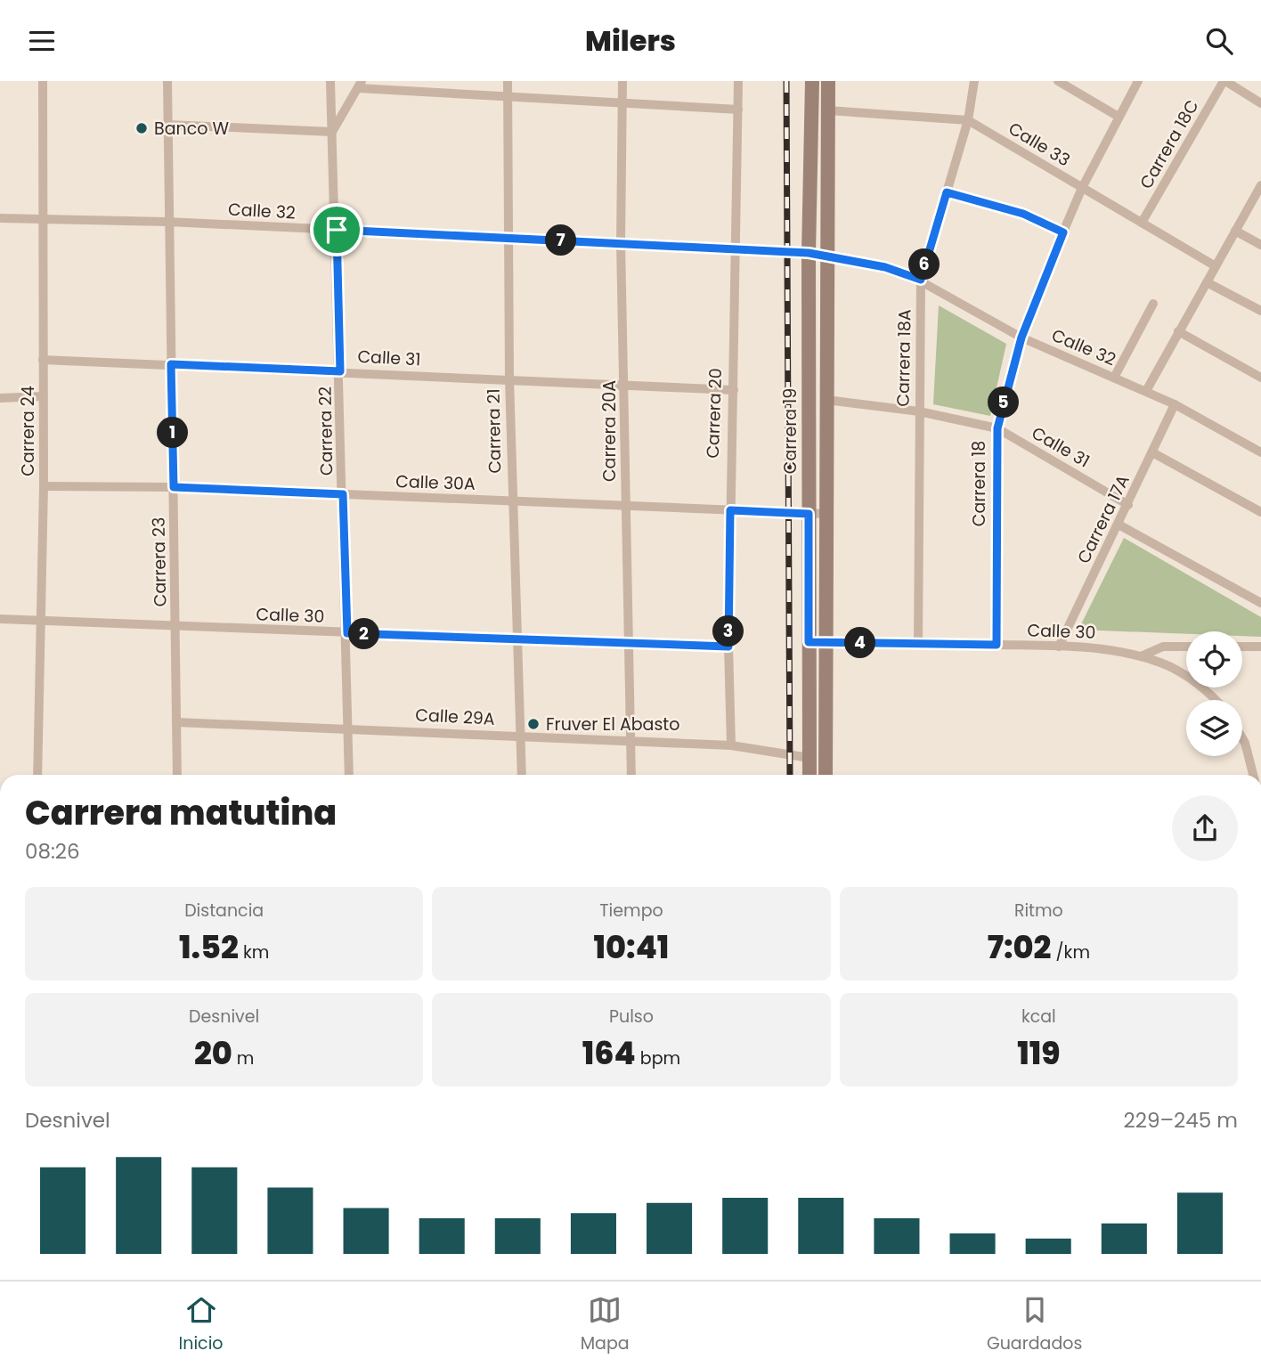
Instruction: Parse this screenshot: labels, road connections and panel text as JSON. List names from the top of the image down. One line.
{"streets":{"main road":["Carrera 19"],"street":["Calle 33","Carrera 18C","Calle 32","Calle 31","Carrera 18A","Carrera 20","Carrera 24","Carrera 22","Carrera 21","Carrera 20A","Calle 30A","Carrera 18","Carrera 17A","Carrera 23","Calle 30","Calle 29A"]},"crossings":[["Calle 33","Carrera 18C"],["Calle 33","Carrera 18A"],["Calle 33","Carrera 18"],["Calle 32","Carrera 18A"],["Calle 32","Carrera 20"],["Calle 32","Carrera 24"],["Calle 32","Carrera 22"],["Calle 32","Carrera 21"],["Calle 32","Carrera 20A"],["Calle 32","Carrera 19"],["Calle 32","Carrera 18"],["Calle 32","Carrera 17A"],["Calle 32","Carrera 23"],["Calle 31","Carrera 18A"],["Calle 31","Carrera 20"],["Calle 31","Carrera 24"],["Calle 31","Carrera 22"],["Calle 31","Carrera 21"],["Calle 31","Carrera 20A"],["Calle 31","Carrera 18"],["Calle 31","Carrera 17A"],["Calle 31","Carrera 23"],["Carrera 18A","Calle 30"],["Carrera 20","Calle 30A"],["Carrera 20","Calle 30"],["Carrera 20","Calle 29A"],["Carrera 24","Calle 30A"],["Carrera 24","Calle 30"],["Carrera 22","Calle 30A"],["Carrera 22","Calle 30"],["Carrera 22","Calle 29A"],["Carrera 21","Calle 30A"],["Carrera 21","Calle 30"],["Carrera 21","Calle 29A"],["Carrera 20A","Calle 30A"],["Carrera 20A","Calle 30"],["Carrera 20A","Calle 29A"],["Carrera 19","Calle 30A"],["Carrera 19","Calle 30"],["Carrera 19","Calle 29A"],["Calle 30A","Carrera 23"],["Carrera 18","Calle 30"],["Carrera 17A","Calle 30"],["Carrera 23","Calle 30"],["Carrera 23","Calle 29A"]],"places":["Banco W","Fruver El Abasto"],"page":{"header":"Milers","pins":["7","6","5","1","3","2","4"],"heading":["Carrera matutina","08:26"],"stats":[["Distancia","1.52 km"],["Tiempo","10:41"],["Ritmo","7:02 /km"],["Desnivel","20 m"],["Pulso","164 bpm"],["kcal","119"]],"chart":["Desnivel","229–245 m"],"tabs":["Inicio","Mapa","Guardados"]}}
